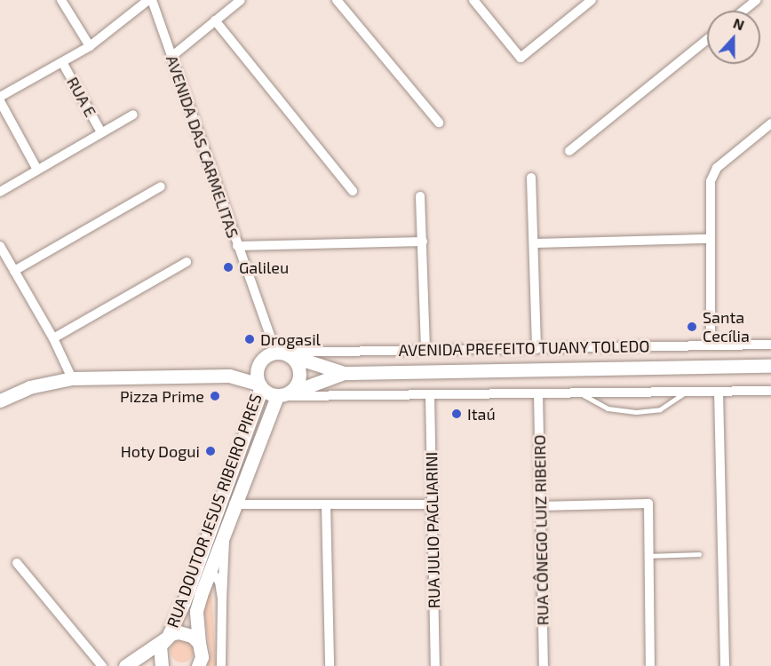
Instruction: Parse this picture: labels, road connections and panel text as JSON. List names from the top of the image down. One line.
{"streets":{"main road":["AVENIDA PREFEITO TUANY TOLEDO","RUA DOUTOR JESUS RIBEIRO PIRES"],"street":["RUA E","AVENIDA DAS CARMELITAS","RUA JULIO PAGLIARINI","RUA CÔNEGO LUIZ RIBEIRO"]},"crossings":[["AVENIDA DAS CARMELITAS","AVENIDA PREFEITO TUANY TOLEDO"],["AVENIDA DAS CARMELITAS","RUA DOUTOR JESUS RIBEIRO PIRES"],["AVENIDA PREFEITO TUANY TOLEDO","RUA DOUTOR JESUS RIBEIRO PIRES"]],"places":["Galileu","Santa Cecília","Drogasil","Pizza Prime","Itaú","Hoty Dogui"],"north":"top"}
